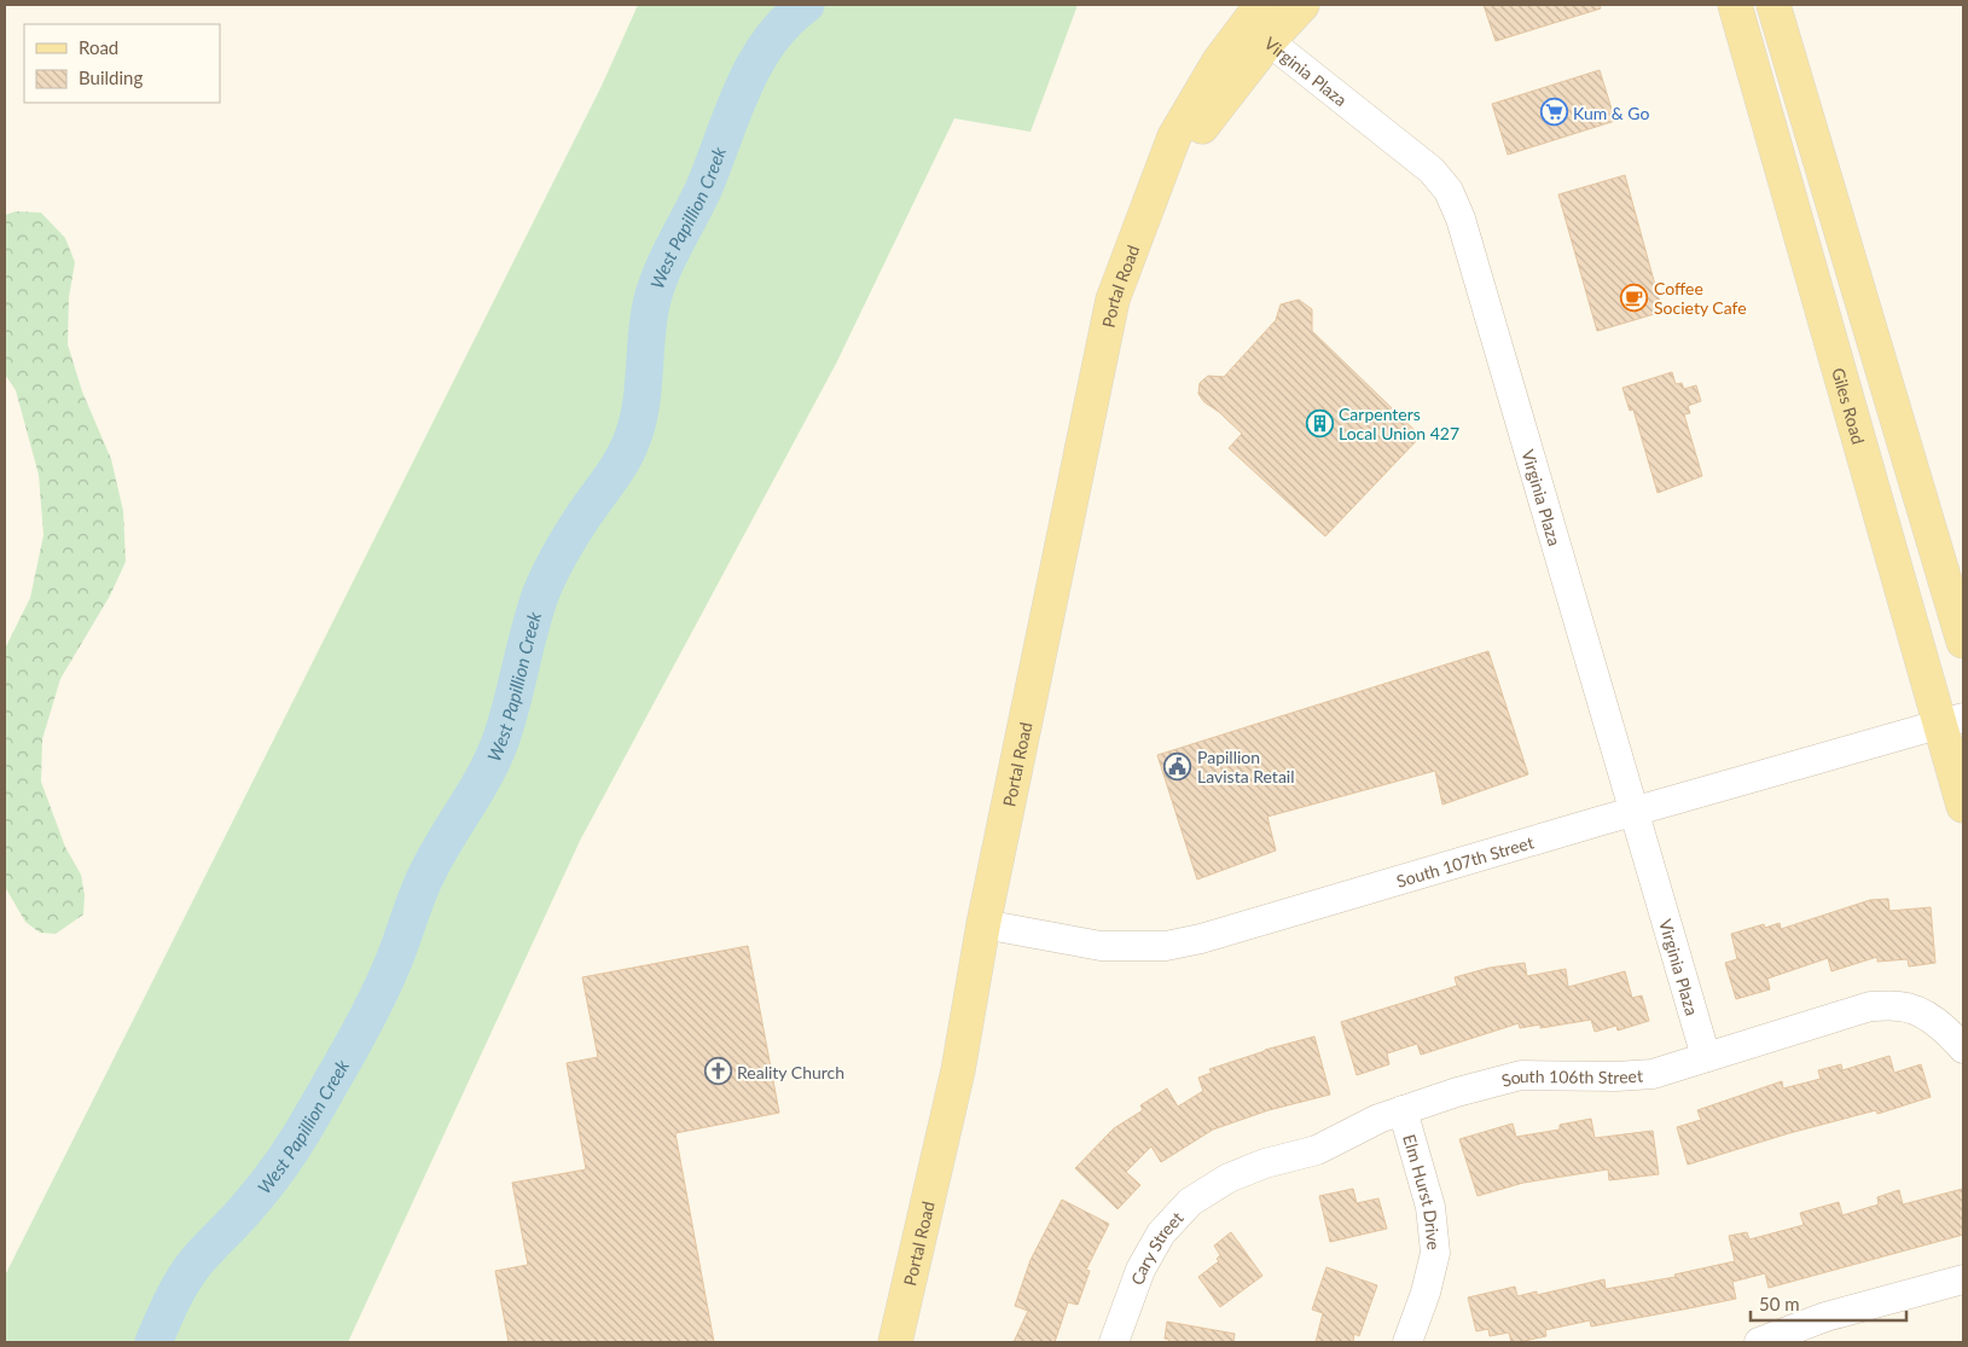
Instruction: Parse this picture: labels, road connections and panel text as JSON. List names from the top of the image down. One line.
{"streets":{"main road":["Portal Road","Giles Road"],"street":["Virginia Plaza","South 107th Street","South 106th Street","Elm Hurst Drive","Cary Street"]},"crossings":[["Virginia Plaza","Portal Road"],["Virginia Plaza","South 107th Street"],["Virginia Plaza","South 106th Street"],["Portal Road","South 107th Street"],["Giles Road","South 107th Street"],["South 106th Street","Elm Hurst Drive"],["South 106th Street","Cary Street"]],"water":["West Papillion Creek"],"places":{"supermarket":["Kum & Go"],"cafe":["Coffee Society Cafe"],"building":["Carpenters Local Union 427"],"public building":["Papillion Lavista Retail"],"church":["Reality Church"]},"legend":["Road","Building"],"scale_bar":"50 m"}
